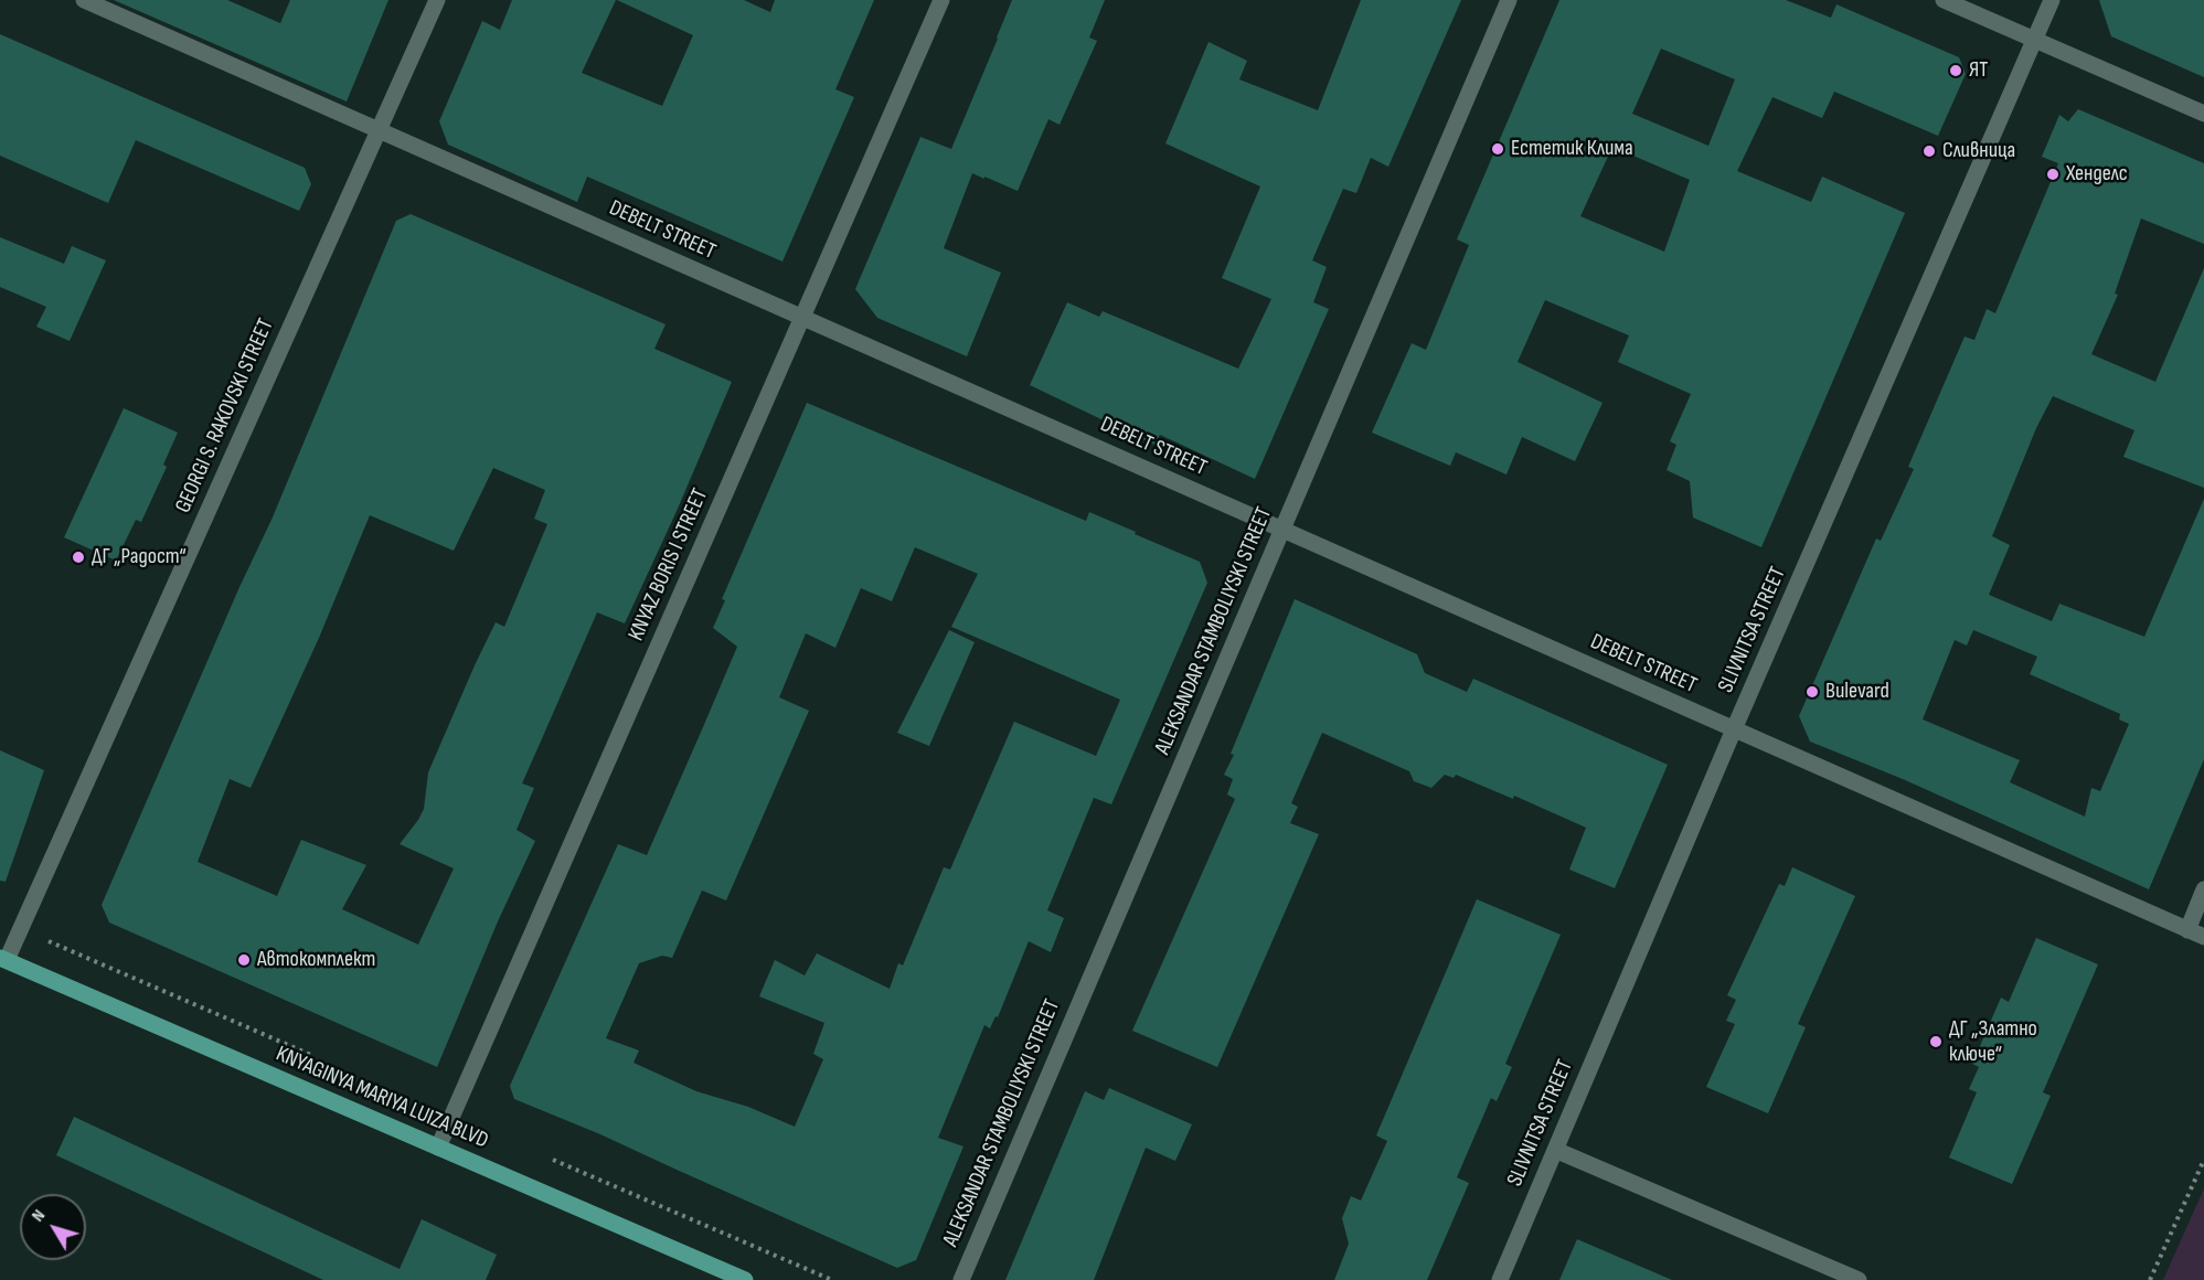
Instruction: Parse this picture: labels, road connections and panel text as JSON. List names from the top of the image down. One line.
{"streets":{"main road":["KNYAGINYA MARIYA LUIZA BLVD"],"street":["DEBELT STREET","GEORGI S. RAKOVSKI STREET","KNYAZ BORIS I STREET","SLIVNITSA STREET","ALEKSANDAR STAMBOLIYSKI STREET"]},"crossings":[["DEBELT STREET","GEORGI S. RAKOVSKI STREET"],["DEBELT STREET","KNYAZ BORIS I STREET"],["DEBELT STREET","SLIVNITSA STREET"],["DEBELT STREET","ALEKSANDAR STAMBOLIYSKI STREET"],["GEORGI S. RAKOVSKI STREET","KNYAGINYA MARIYA LUIZA BLVD"],["KNYAZ BORIS I STREET","KNYAGINYA MARIYA LUIZA BLVD"]],"places":["ЯТ","Естетик Клима","Сливница","Хенделс","ДГ „Радост“","Bulevard","Автокомплект","ДГ „Златно ключе“"],"north":"top left"}
